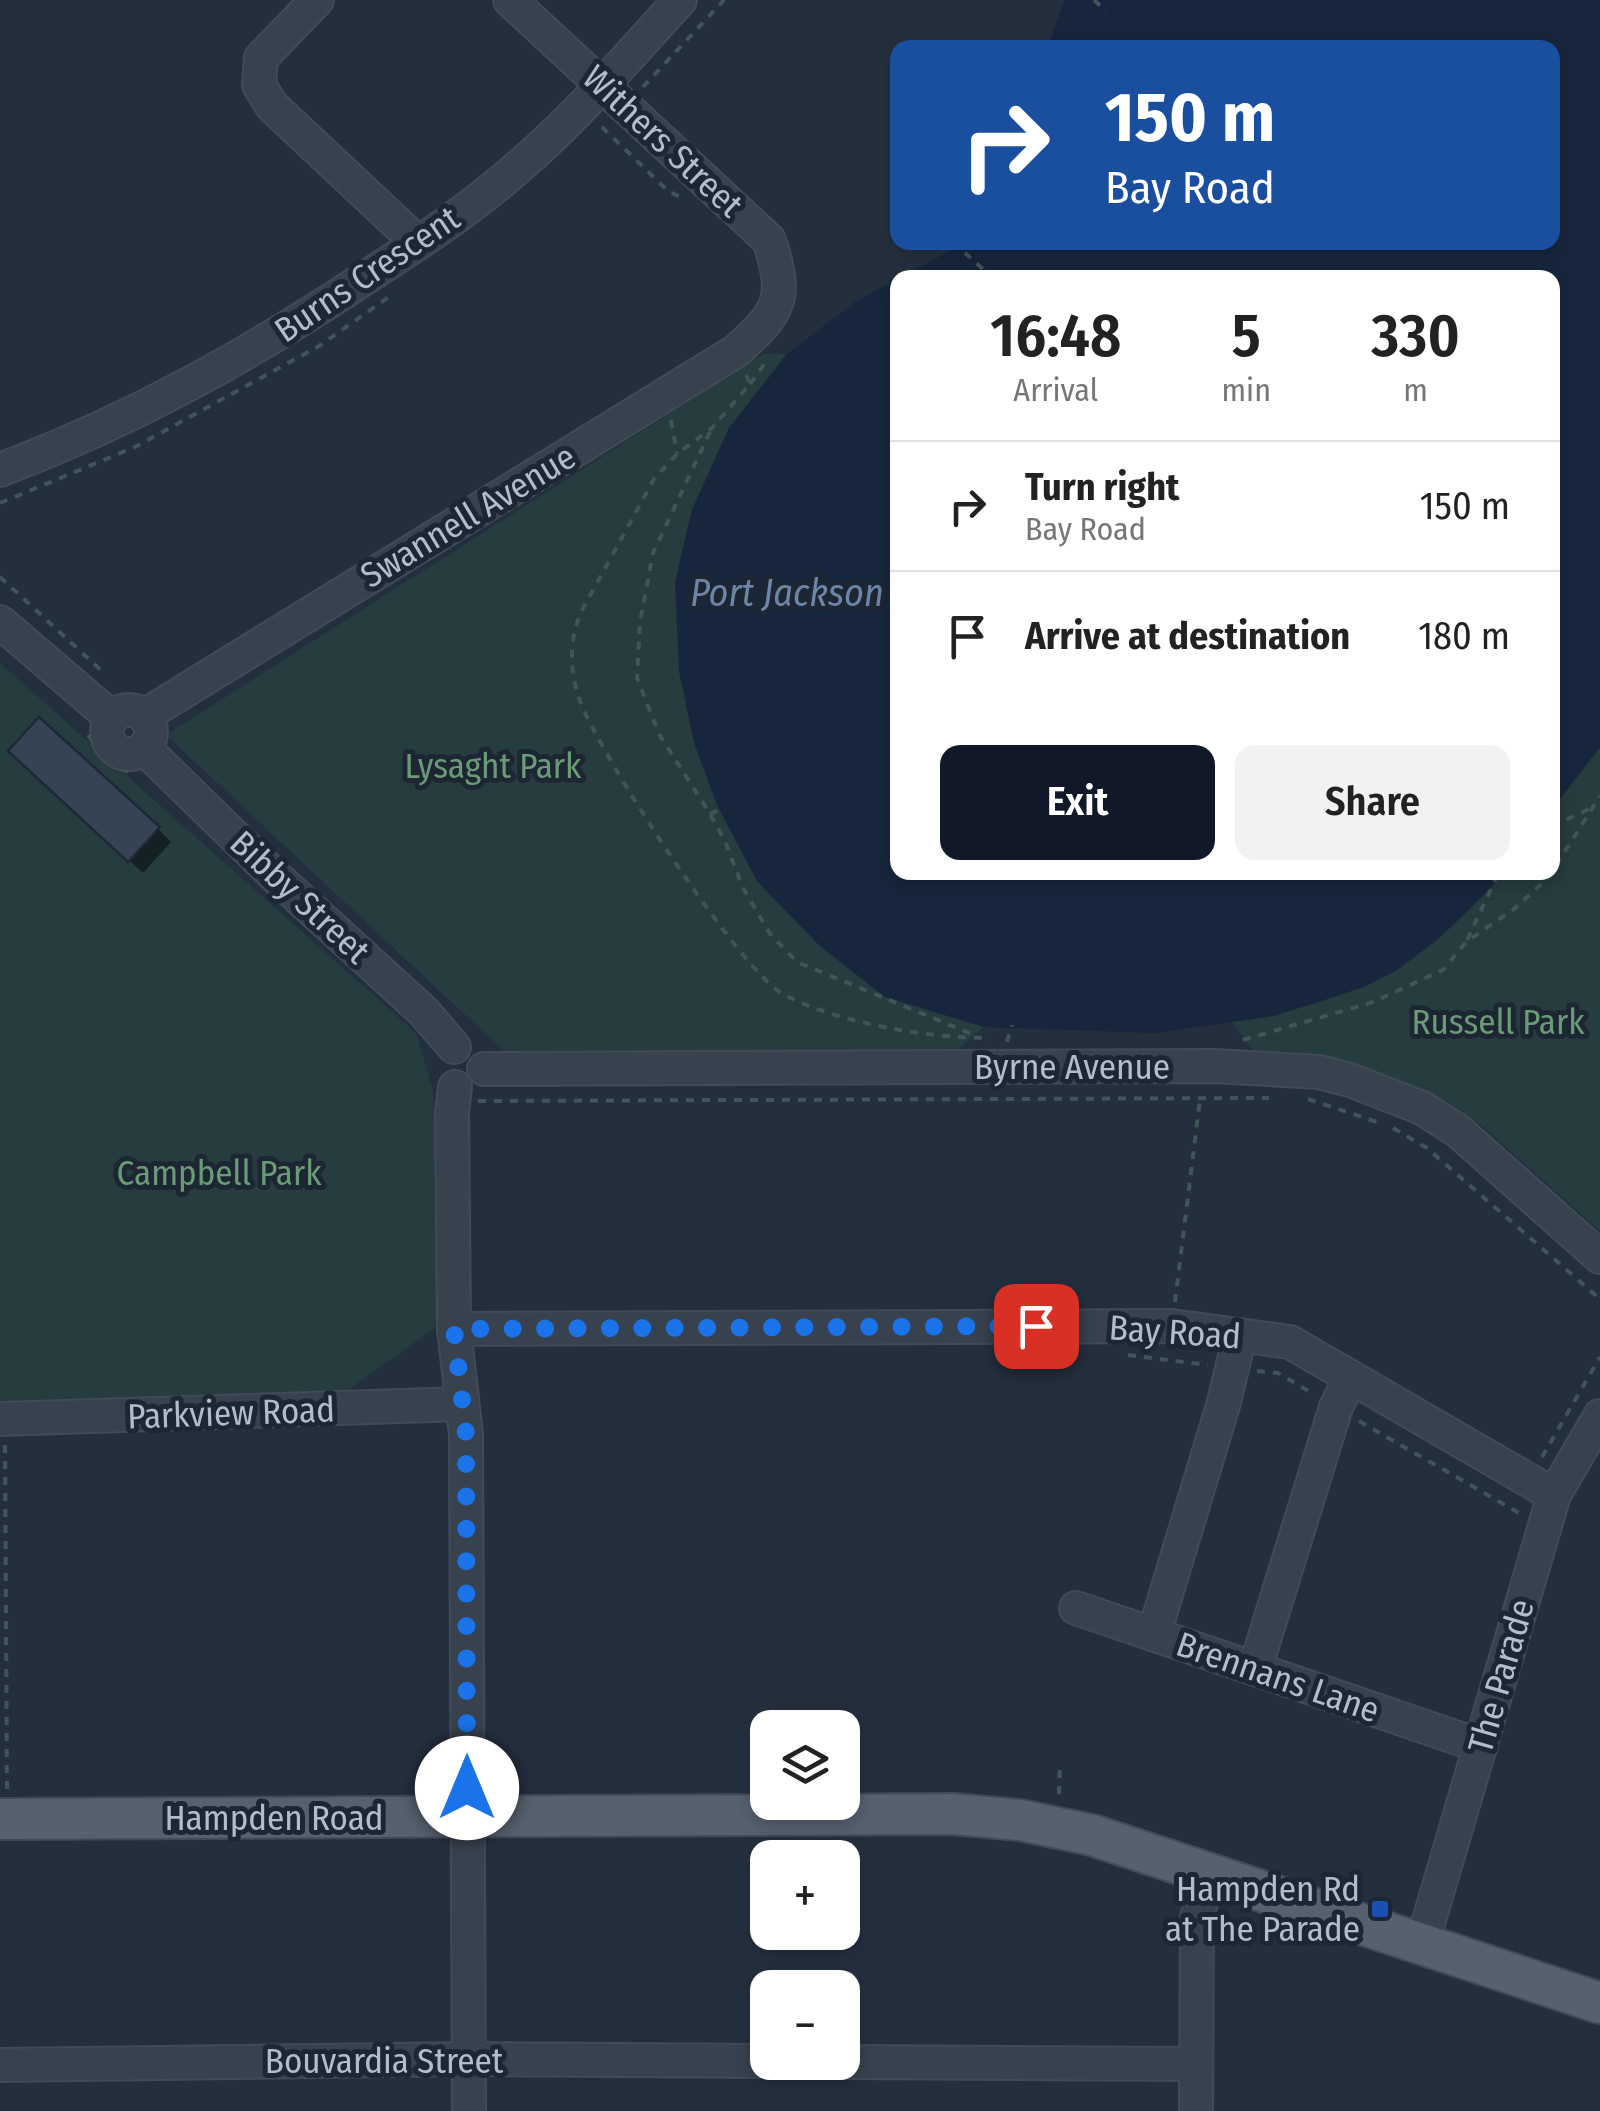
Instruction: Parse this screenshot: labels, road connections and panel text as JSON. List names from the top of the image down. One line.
{"streets":{"main road":["Hampden Road"],"street":["Withers Street","Burns Crescent","Swannell Avenue","Bibby Street","Byrne Avenue","Bay Road","Parkview Road","The Parade","Brennans Lane","Bouvardia Street"]},"crossings":[["Withers Street","Burns Crescent"],["Withers Street","Swannell Avenue"],["Swannell Avenue","Bibby Street"],["Bibby Street","Byrne Avenue"],["Bay Road","The Parade"],["The Parade","Brennans Lane"],["The Parade","Hampden Road"]],"water":["Port Jackson"],"parks":["Lysaght Park","Russell Park","Campbell Park"],"places":{"transit":["Hampden Rd at The Parade"]},"page":{"turn":["150 m","Bay Road"],"eta":["16:48","Arrival","5","min","330","m"],"list":[{"name":"Turn right","note":"Bay Road","value":"150 m"},{"name":"Arrive at destination","value":"180 m"}],"buttons":["Exit","Share"],"map_buttons":["+","−"]}}
